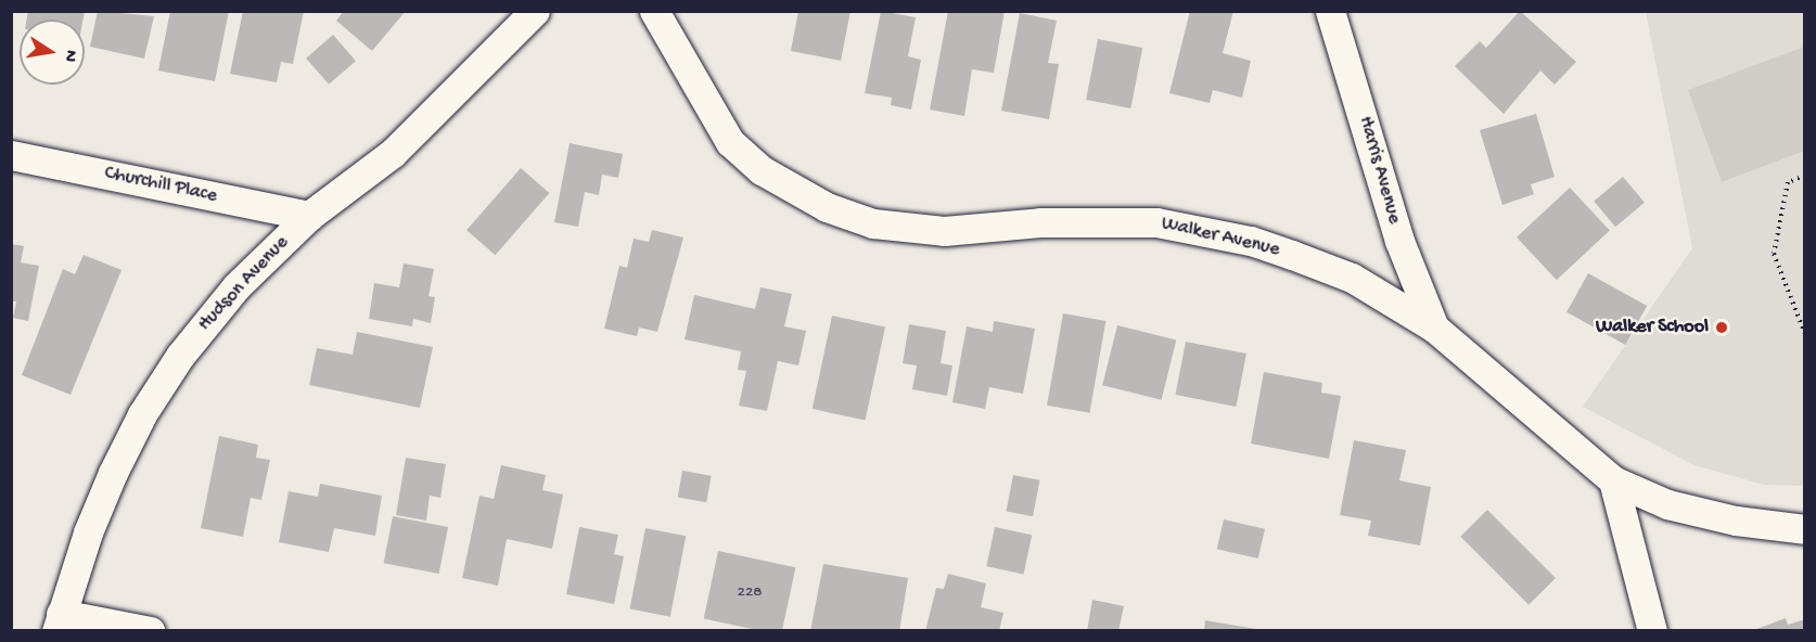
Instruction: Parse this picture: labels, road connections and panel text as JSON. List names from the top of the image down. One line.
{"streets":{"street":["Harris Avenue","Churchill Place","Walker Avenue","Hudson Avenue"]},"crossings":[["Harris Avenue","Walker Avenue"],["Churchill Place","Hudson Avenue"]],"places":["Walker School"],"house_numbers":["228"],"north":"right"}
